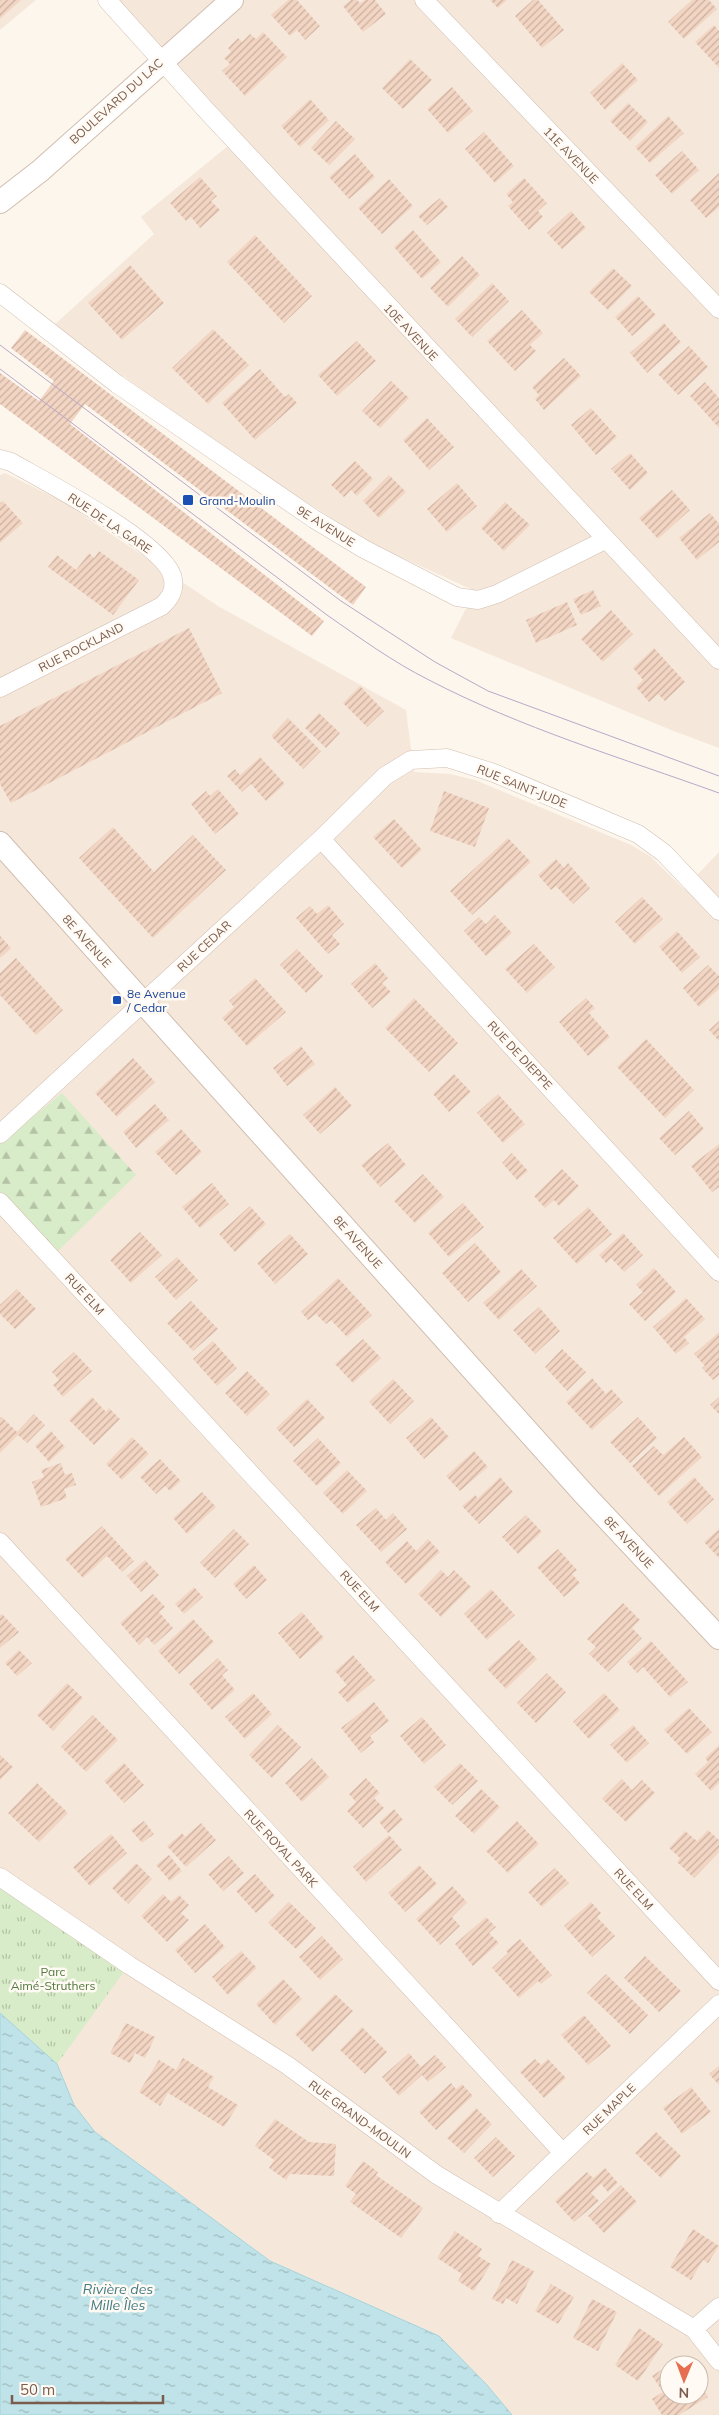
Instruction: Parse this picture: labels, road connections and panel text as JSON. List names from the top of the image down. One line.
{"streets":{"street":["BOULEVARD DU LAC","11E AVENUE","10E AVENUE","RUE DE LA GARE","9E AVENUE","RUE ROCKLAND","RUE SAINT-JUDE","8E AVENUE","RUE CEDAR","RUE DE DIEPPE","RUE ELM","RUE ROYAL PARK","RUE MAPLE","RUE GRAND-MOULIN"]},"crossings":[["BOULEVARD DU LAC","10E AVENUE"],["10E AVENUE","9E AVENUE"],["RUE DE LA GARE","RUE ROCKLAND"],["RUE SAINT-JUDE","RUE CEDAR"],["RUE SAINT-JUDE","RUE DE DIEPPE"],["8E AVENUE","RUE CEDAR"],["RUE CEDAR","RUE DE DIEPPE"],["RUE ROYAL PARK","RUE MAPLE"],["RUE MAPLE","RUE GRAND-MOULIN"]],"water":["Rivière des Mille Îles"],"parks":["Parc Aimé-Struthers"],"places":{"transit":["Grand-Moulin","8e Avenue / Cedar"]},"scale_bar":"50 m","north":"bottom"}
